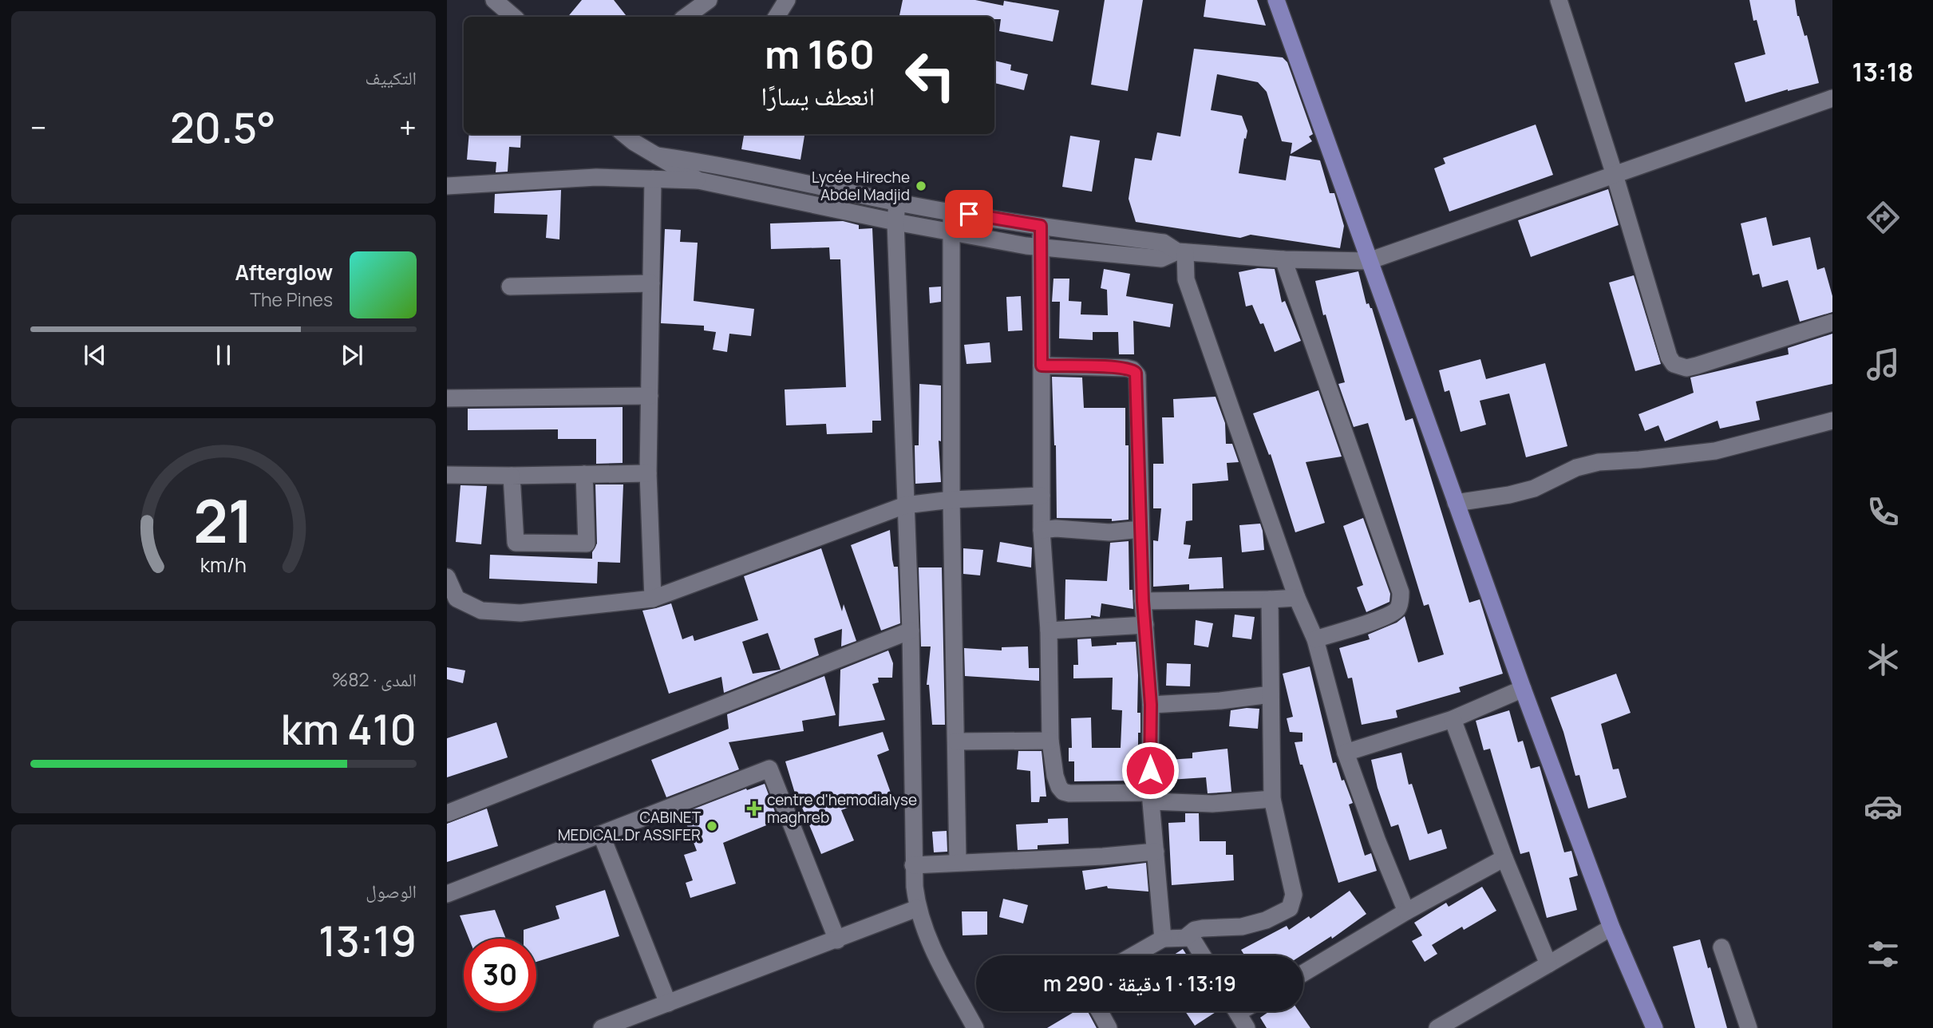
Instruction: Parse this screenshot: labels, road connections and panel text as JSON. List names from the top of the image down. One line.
{"places":{"other":["Lycée Hireche Abdel Madjid","CABINET MEDICAL.Dr ASSIFER"],"health":["centre d'hemodialyse maghreb"]},"page":{"tabs":"13:18","tile":["التكييف",["المدى · 82%","410 km"],["الوصول","13:19"]],"turn":["160 m","انعطف يسارًا"],"heat":["−","20.5°","+"],"song":["Afterglow","The Pines"],"limit":"30","trip":"13:19 · 1 دقيقة · 290 m","gauge":["21","km/h"]}}
